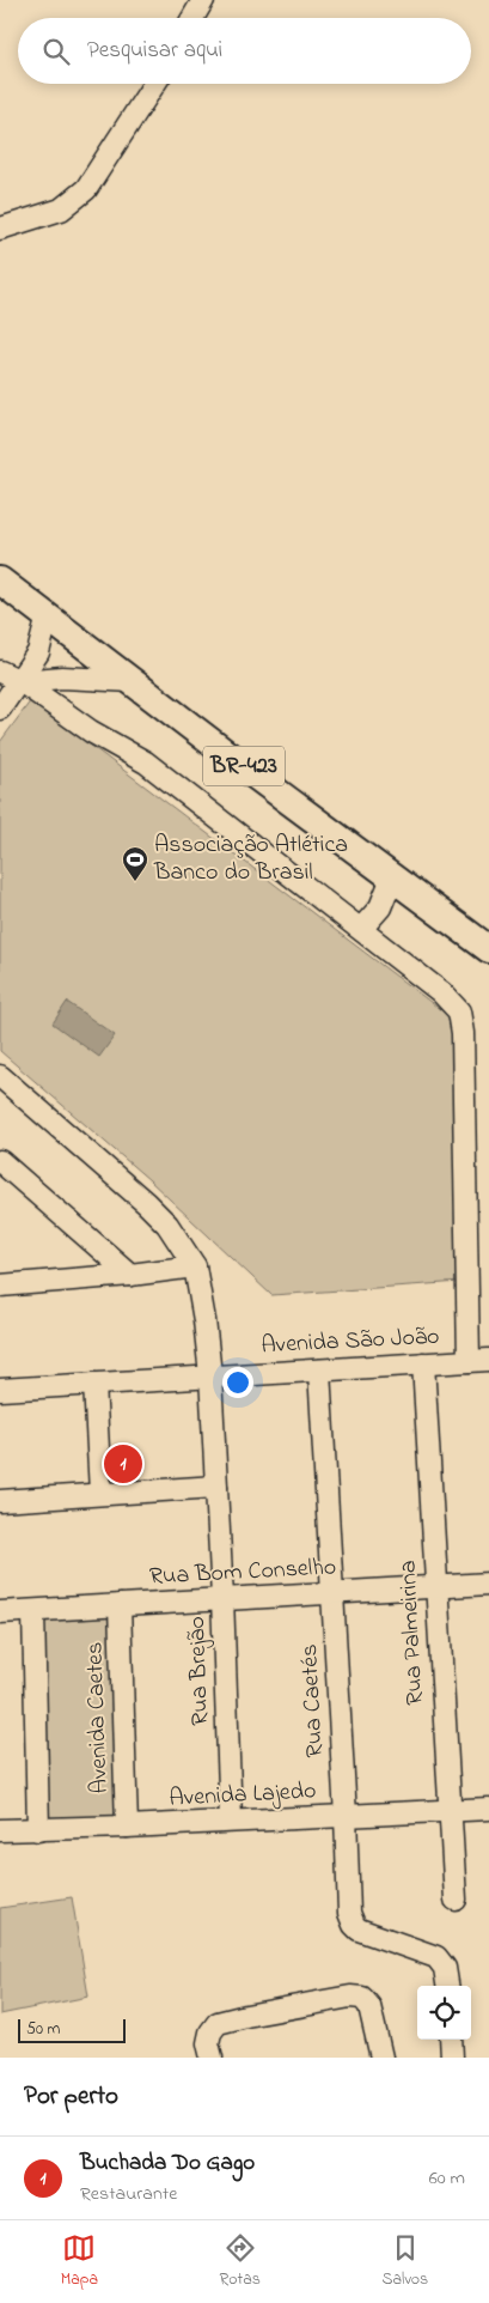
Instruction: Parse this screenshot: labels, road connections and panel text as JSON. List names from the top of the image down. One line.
{"streets":{"main road":["BR-423"],"street":["Avenida São João","Rua Bom Conselho","Rua Palmeirina","Rua Brejão","Rua Caetés","Avenida Caetes","Avenida Lajedo"]},"crossings":[["Avenida São João","Rua Palmeirina"],["Avenida São João","Rua Brejão"],["Avenida São João","Rua Caetés"],["Rua Bom Conselho","Rua Palmeirina"],["Rua Bom Conselho","Rua Brejão"],["Rua Bom Conselho","Rua Caetés"],["Rua Bom Conselho","Avenida Caetes"],["Rua Palmeirina","Avenida Lajedo"],["Rua Brejão","Avenida Lajedo"],["Rua Caetés","Avenida Lajedo"],["Avenida Caetes","Avenida Lajedo"]],"places":{"sports":["Associação Atlética Banco do Brasil"]},"scale_bar":"50 m","page":{"search":"Pesquisar aqui","pins":"1","scale":"50 m","heading":"Por perto","list":[{"mark":"1","name":"Buchada Do Gago","note":"Restaurante","value":"60 m"}],"nav":["Mapa","Rotas","Salvos"]}}
